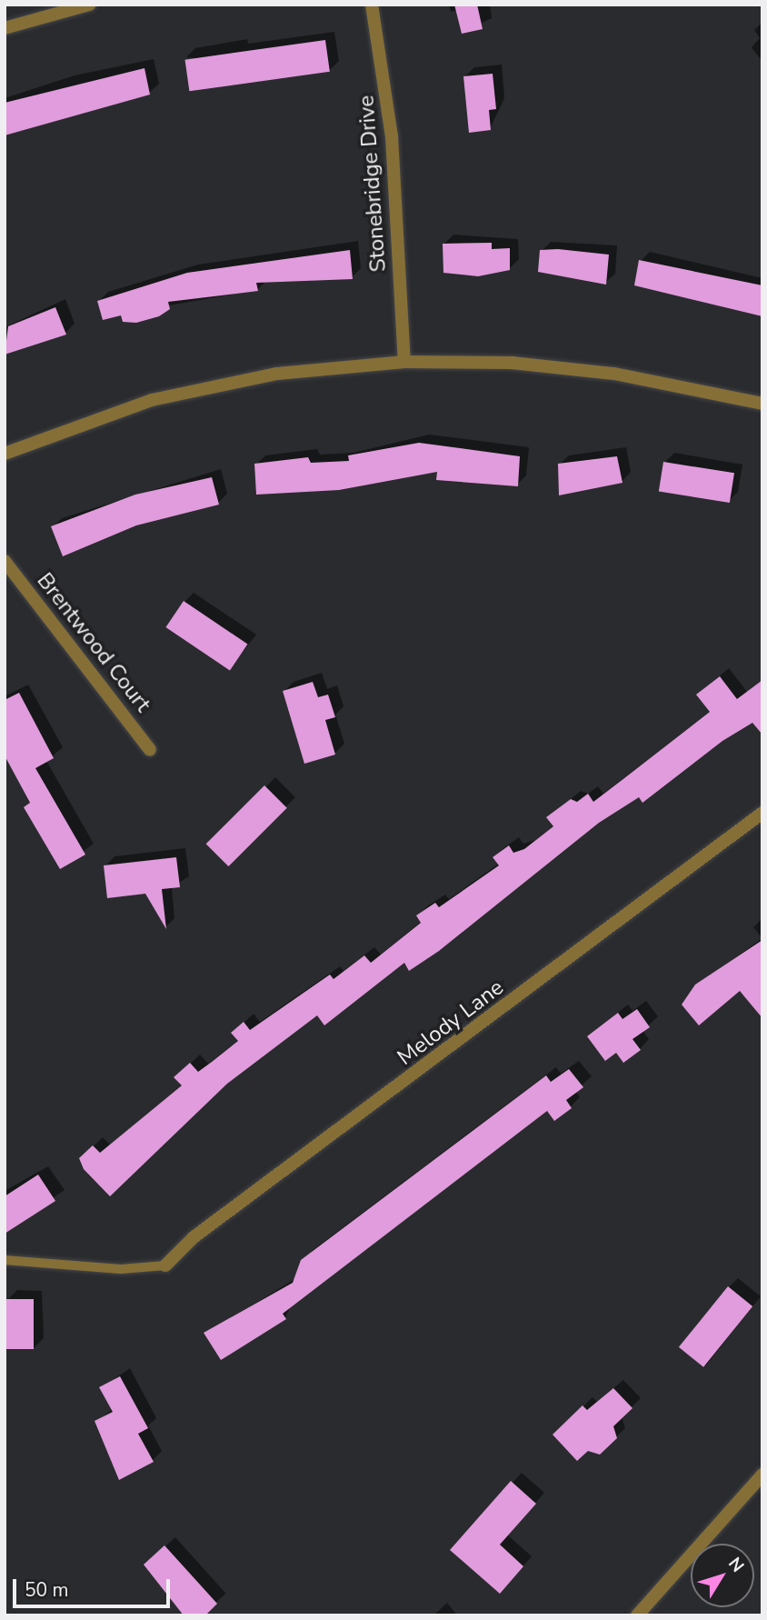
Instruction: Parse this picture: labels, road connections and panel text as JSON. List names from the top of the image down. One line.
{"streets":{"street":["Stonebridge Drive","Brentwood Court","Melody Lane"]},"scale_bar":"50 m","north":"top right"}
